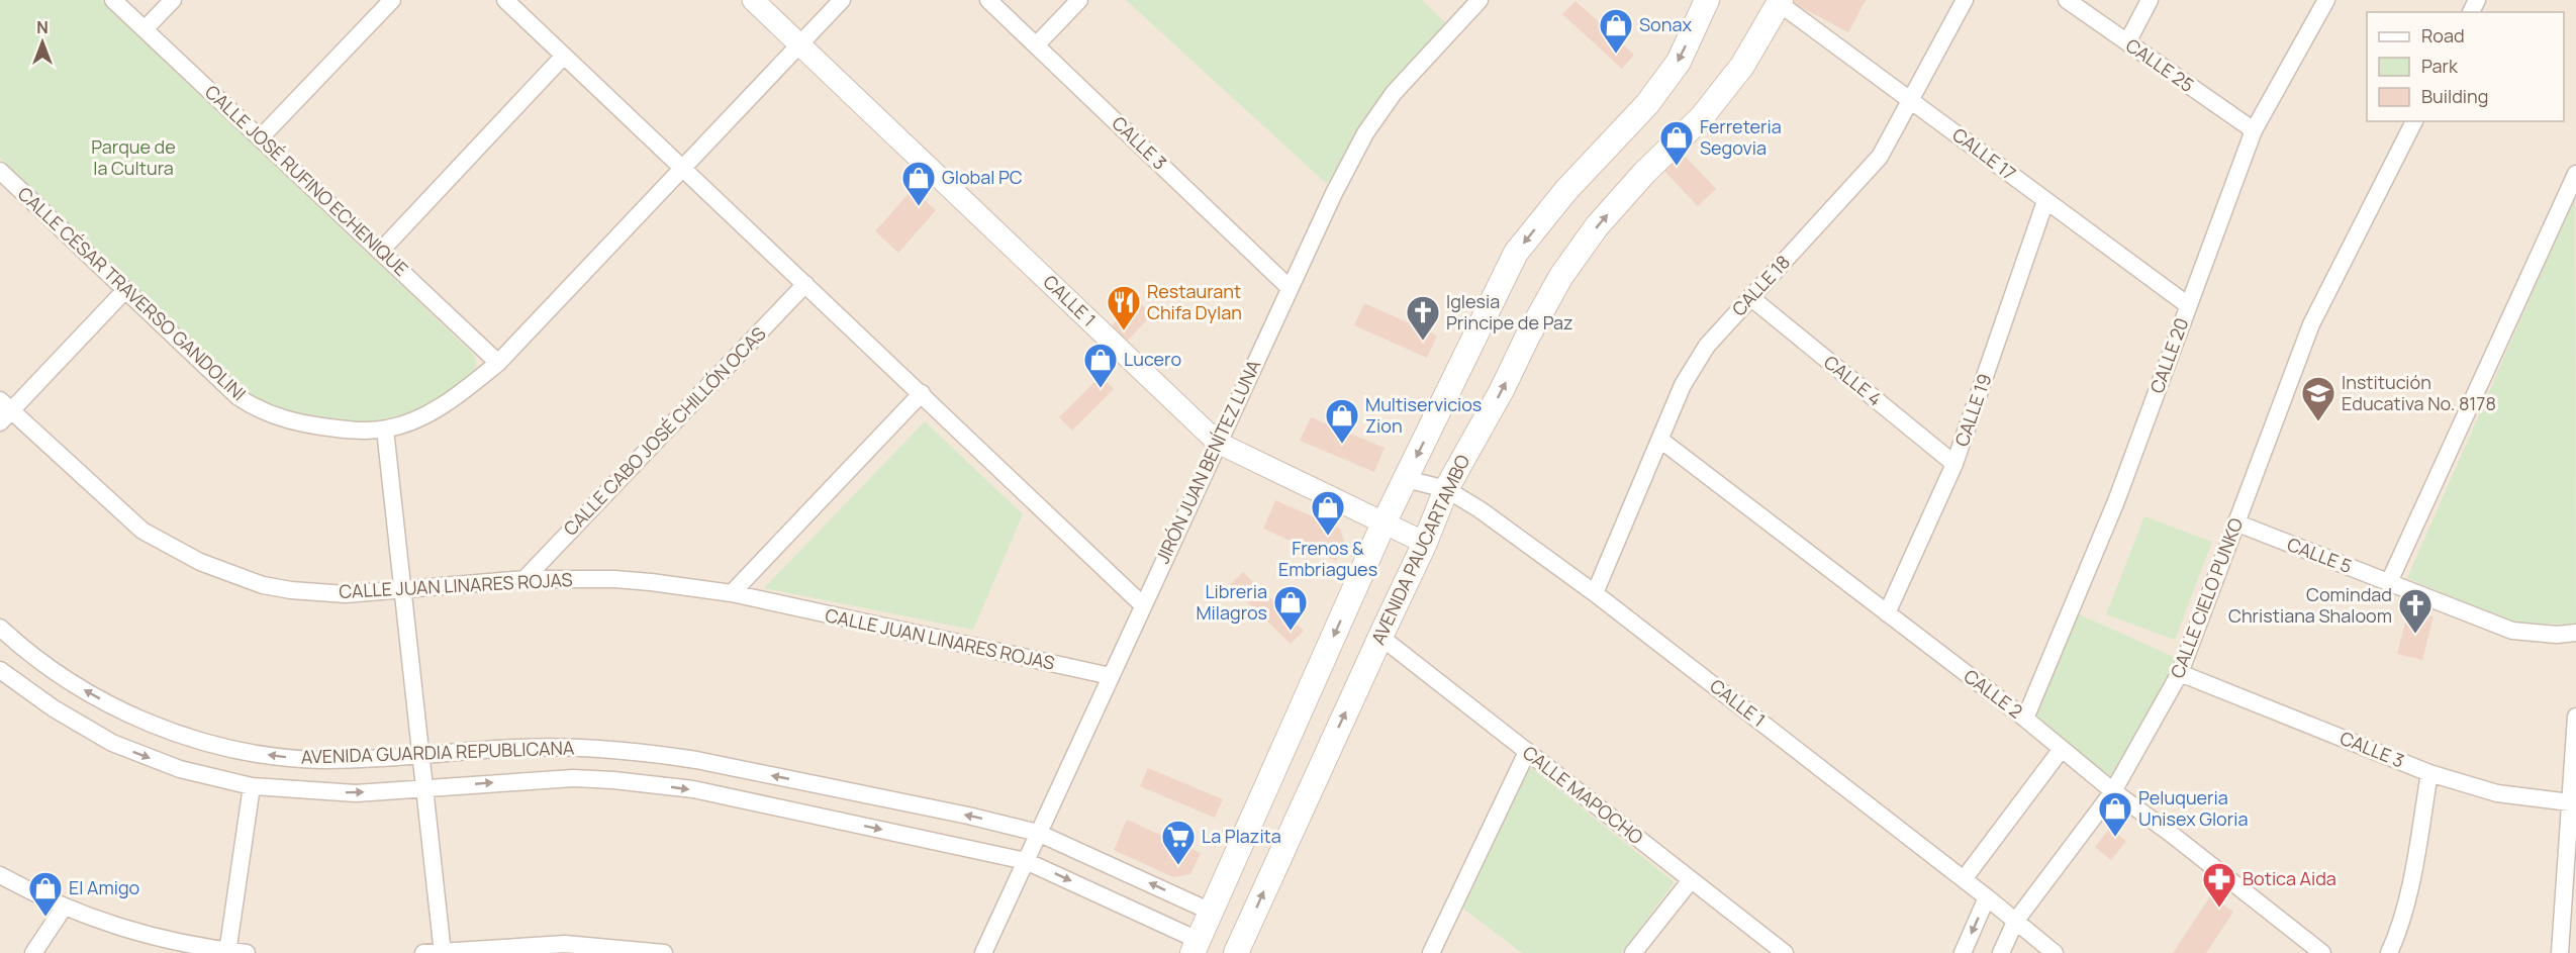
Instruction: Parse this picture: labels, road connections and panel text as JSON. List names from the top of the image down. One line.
{"streets":{"main road":["AVENIDA PAUCARTAMBO"],"street":["CALLE 25","CALLE 3","CALLE 17","CALLE JOSÉ RUFINO ECHENIQUE","CALLE 18","CALLE CÉSAR TRAVERSO GANDOLINI","CALLE 1","CALLE 20","CALLE 4","CALLE 19","CALLE CABO JOSÉ CHILLÓN OCAS","JIRÓN JUAN BENÍTEZ LUNA","CALLE 5","CALLE JUAN LINARES ROJAS","CALLE CIELO PUNKO","CALLE 2","AVENIDA GUARDIA REPUBLICANA","CALLE MAPOCHO"]},"crossings":[["CALLE 25","CALLE 20"],["CALLE 3","JIRÓN JUAN BENÍTEZ LUNA"],["CALLE 3","CALLE CIELO PUNKO"],["CALLE 17","CALLE 18"],["CALLE 17","CALLE 20"],["CALLE 17","CALLE 19"],["CALLE 17","AVENIDA PAUCARTAMBO"],["CALLE JOSÉ RUFINO ECHENIQUE","CALLE CÉSAR TRAVERSO GANDOLINI"],["CALLE 18","CALLE 1"],["CALLE 18","CALLE 4"],["CALLE 18","CALLE 2"],["CALLE CÉSAR TRAVERSO GANDOLINI","CALLE 1"],["CALLE 1","JIRÓN JUAN BENÍTEZ LUNA"],["CALLE 1","AVENIDA PAUCARTAMBO"],["CALLE 1","CALLE CIELO PUNKO"],["CALLE 20","CALLE 2"],["CALLE 4","CALLE 19"],["CALLE 19","CALLE 2"],["CALLE CABO JOSÉ CHILLÓN OCAS","CALLE JUAN LINARES ROJAS"],["JIRÓN JUAN BENÍTEZ LUNA","CALLE JUAN LINARES ROJAS"],["JIRÓN JUAN BENÍTEZ LUNA","AVENIDA GUARDIA REPUBLICANA"],["AVENIDA PAUCARTAMBO","CALLE MAPOCHO"],["CALLE 5","CALLE CIELO PUNKO"],["CALLE CIELO PUNKO","CALLE 2"]],"parks":["Parque de la Cultura"],"places":{"shop":["Sonax","Ferreteria Segovia","Global PC","Lucero","Multiservicios Zion","Frenos & Embriagues","Libreria Milagros","Peluqueria Unisex Gloria","El Amigo"],"restaurant":["Restaurant Chifa Dylan"],"church":["Iglesia Principe de Paz","Comindad Christiana Shaloom"],"school or university":["Institución Educativa No. 8178"],"supermarket":["La Plazita"],"pharmacy":["Botica Aida"]},"legend":["Road","Park","Building"],"north":"top"}
